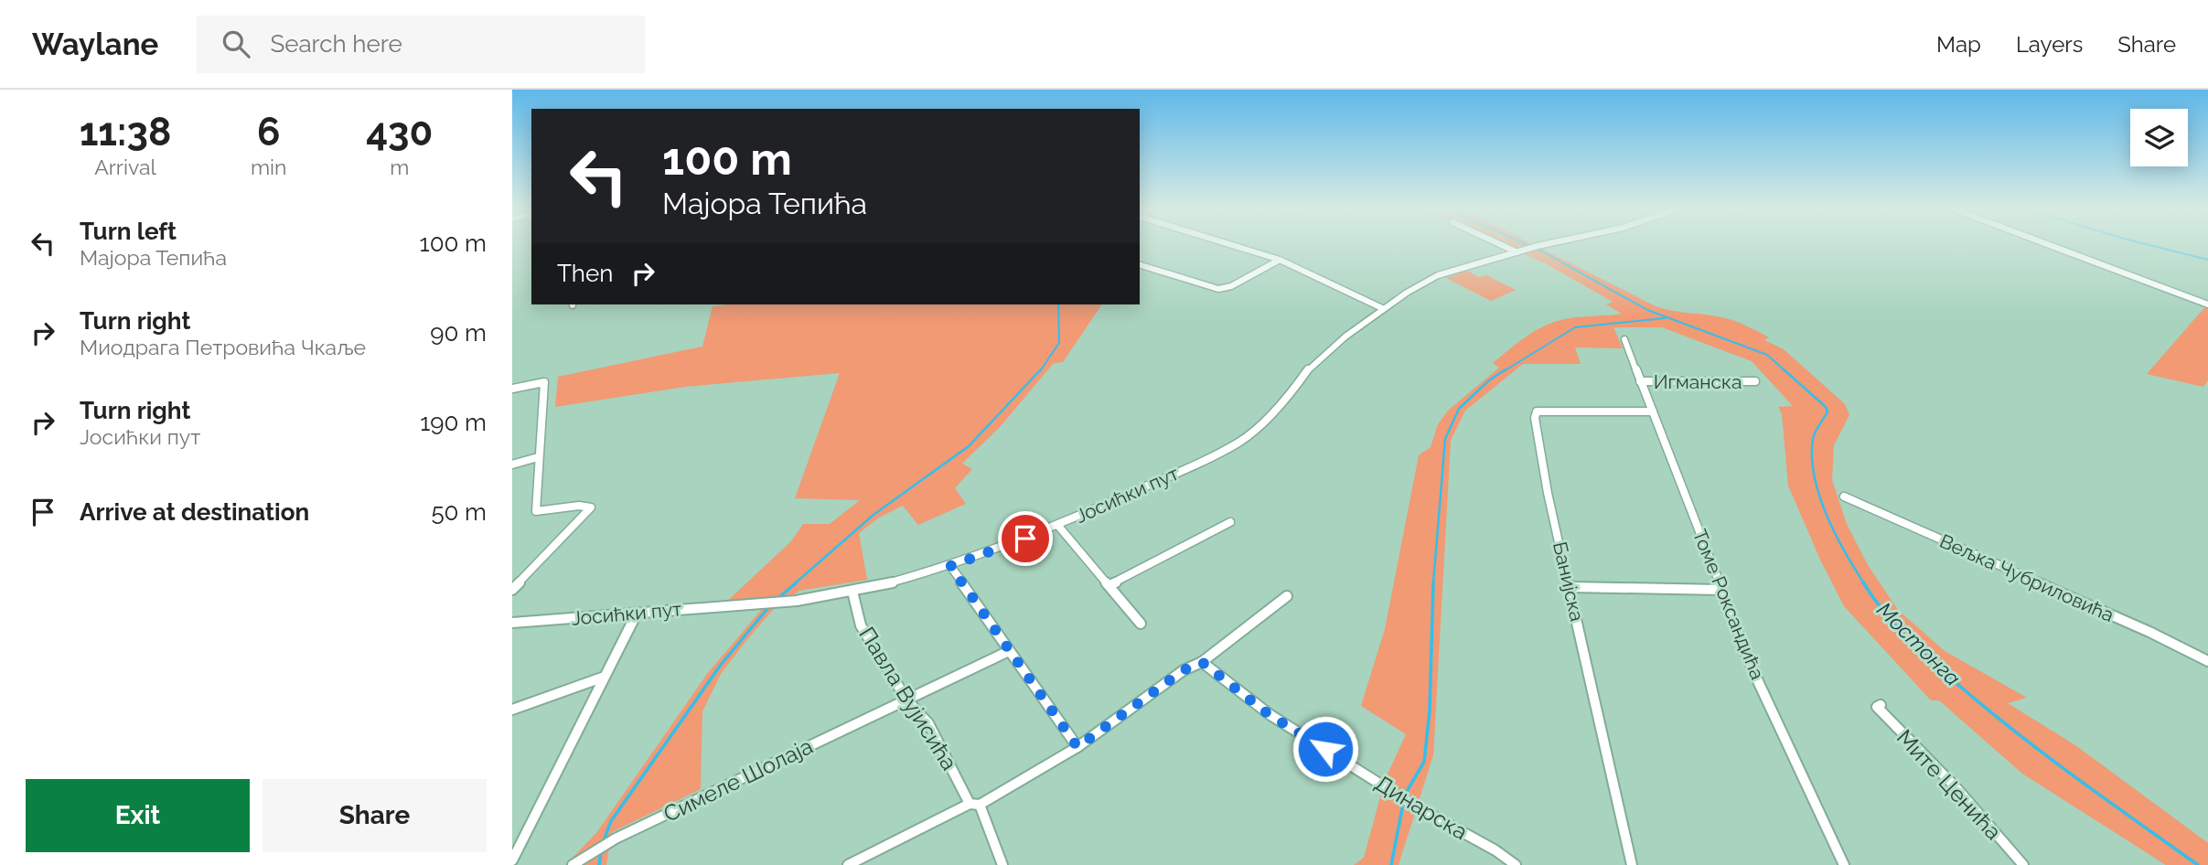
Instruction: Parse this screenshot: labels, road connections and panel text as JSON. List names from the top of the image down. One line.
{"streets":{"street":["Игманска","Јосићки пут","Вељка Чубриловића","Банијска","Томе Роксандића","Павла Вујисића","Симеле Шолаја","Мите Ценића","Динарска"]},"crossings":[["Игманска","Томе Роксандића"],["Јосићки пут","Павла Вујисића"],["Банијска","Томе Роксандића"],["Павла Вујисића","Симеле Шолаја"]],"water":["Мостонга"],"page":{"header":"Waylane","search":"Search here","nav":["Map","Layers","Share"],"eta":["11:38","Arrival","6","min","430","m"],"turn":["100 m","Мајора Тепића"],"list":[{"name":"Turn left","note":"Мајора Тепића","value":"100 m"},{"name":"Turn right","note":"Миодрага Петровића Чкаље","value":"90 m"},{"name":"Turn right","note":"Јосићки пут","value":"190 m"},{"name":"Arrive at destination","value":"50 m"}],"then":"Then","buttons":["Exit","Share"]}}
